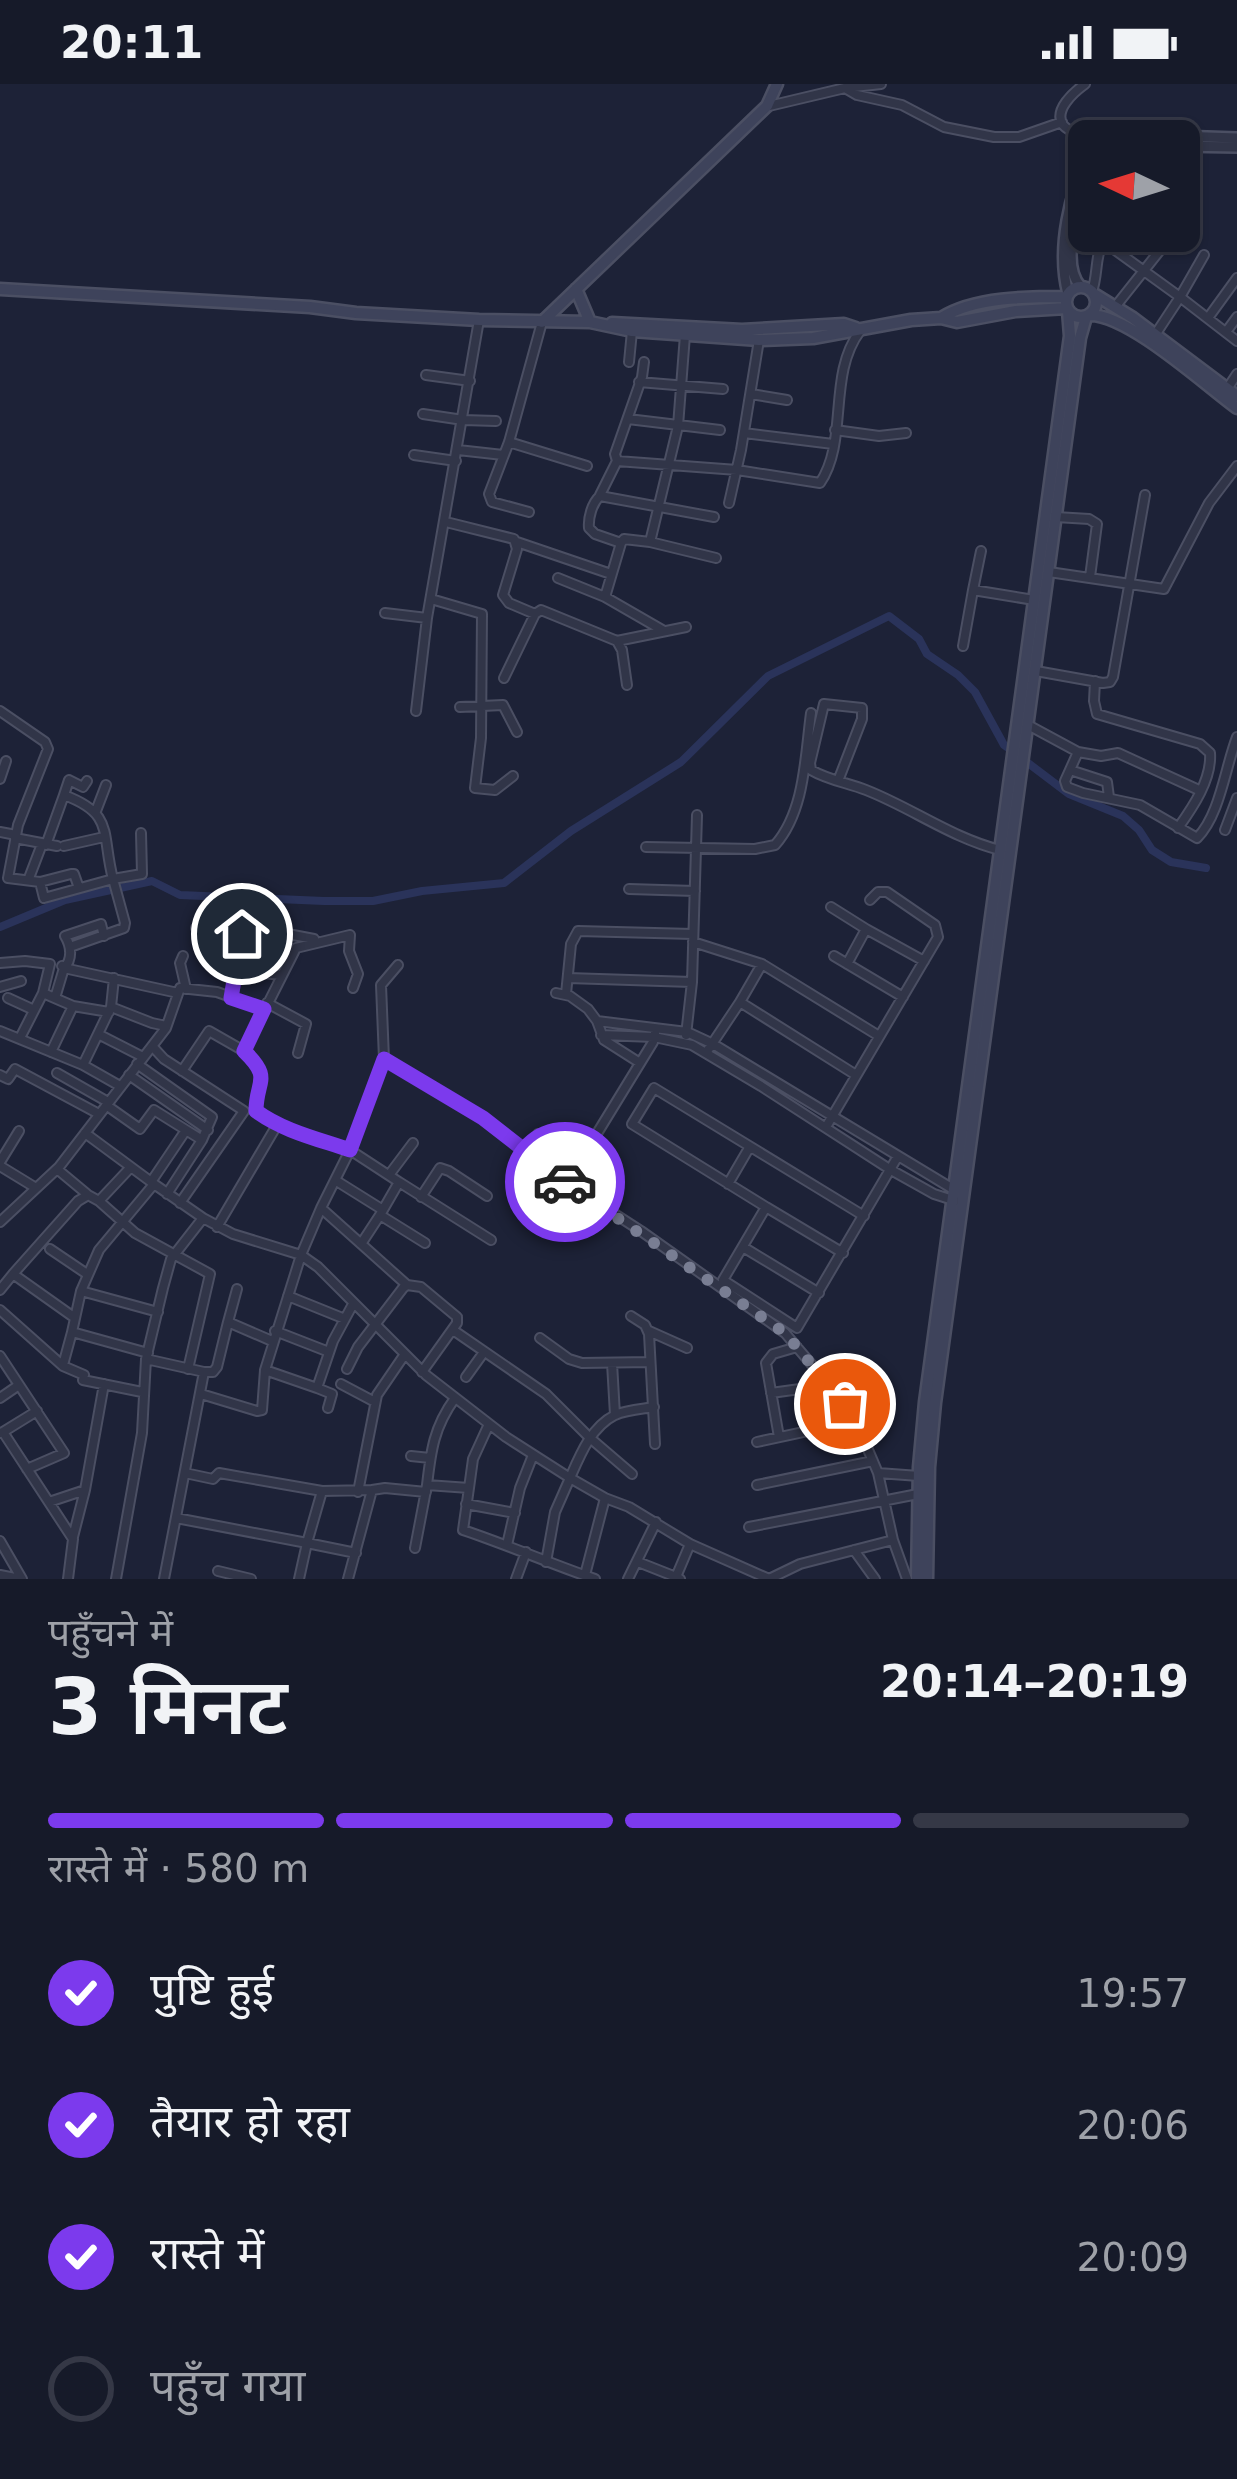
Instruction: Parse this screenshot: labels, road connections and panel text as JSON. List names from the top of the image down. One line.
{"north":"left","page":{"status":"20:11","heading":["3 मिनट","पहुँचने में","20:14–20:19"],"bar":"रास्ते में · 580 m","list":[["पुष्टि हुई","19:57"],["तैयार हो रहा","20:06"],["रास्ते में","20:09"],"पहुँच गया"]}}
